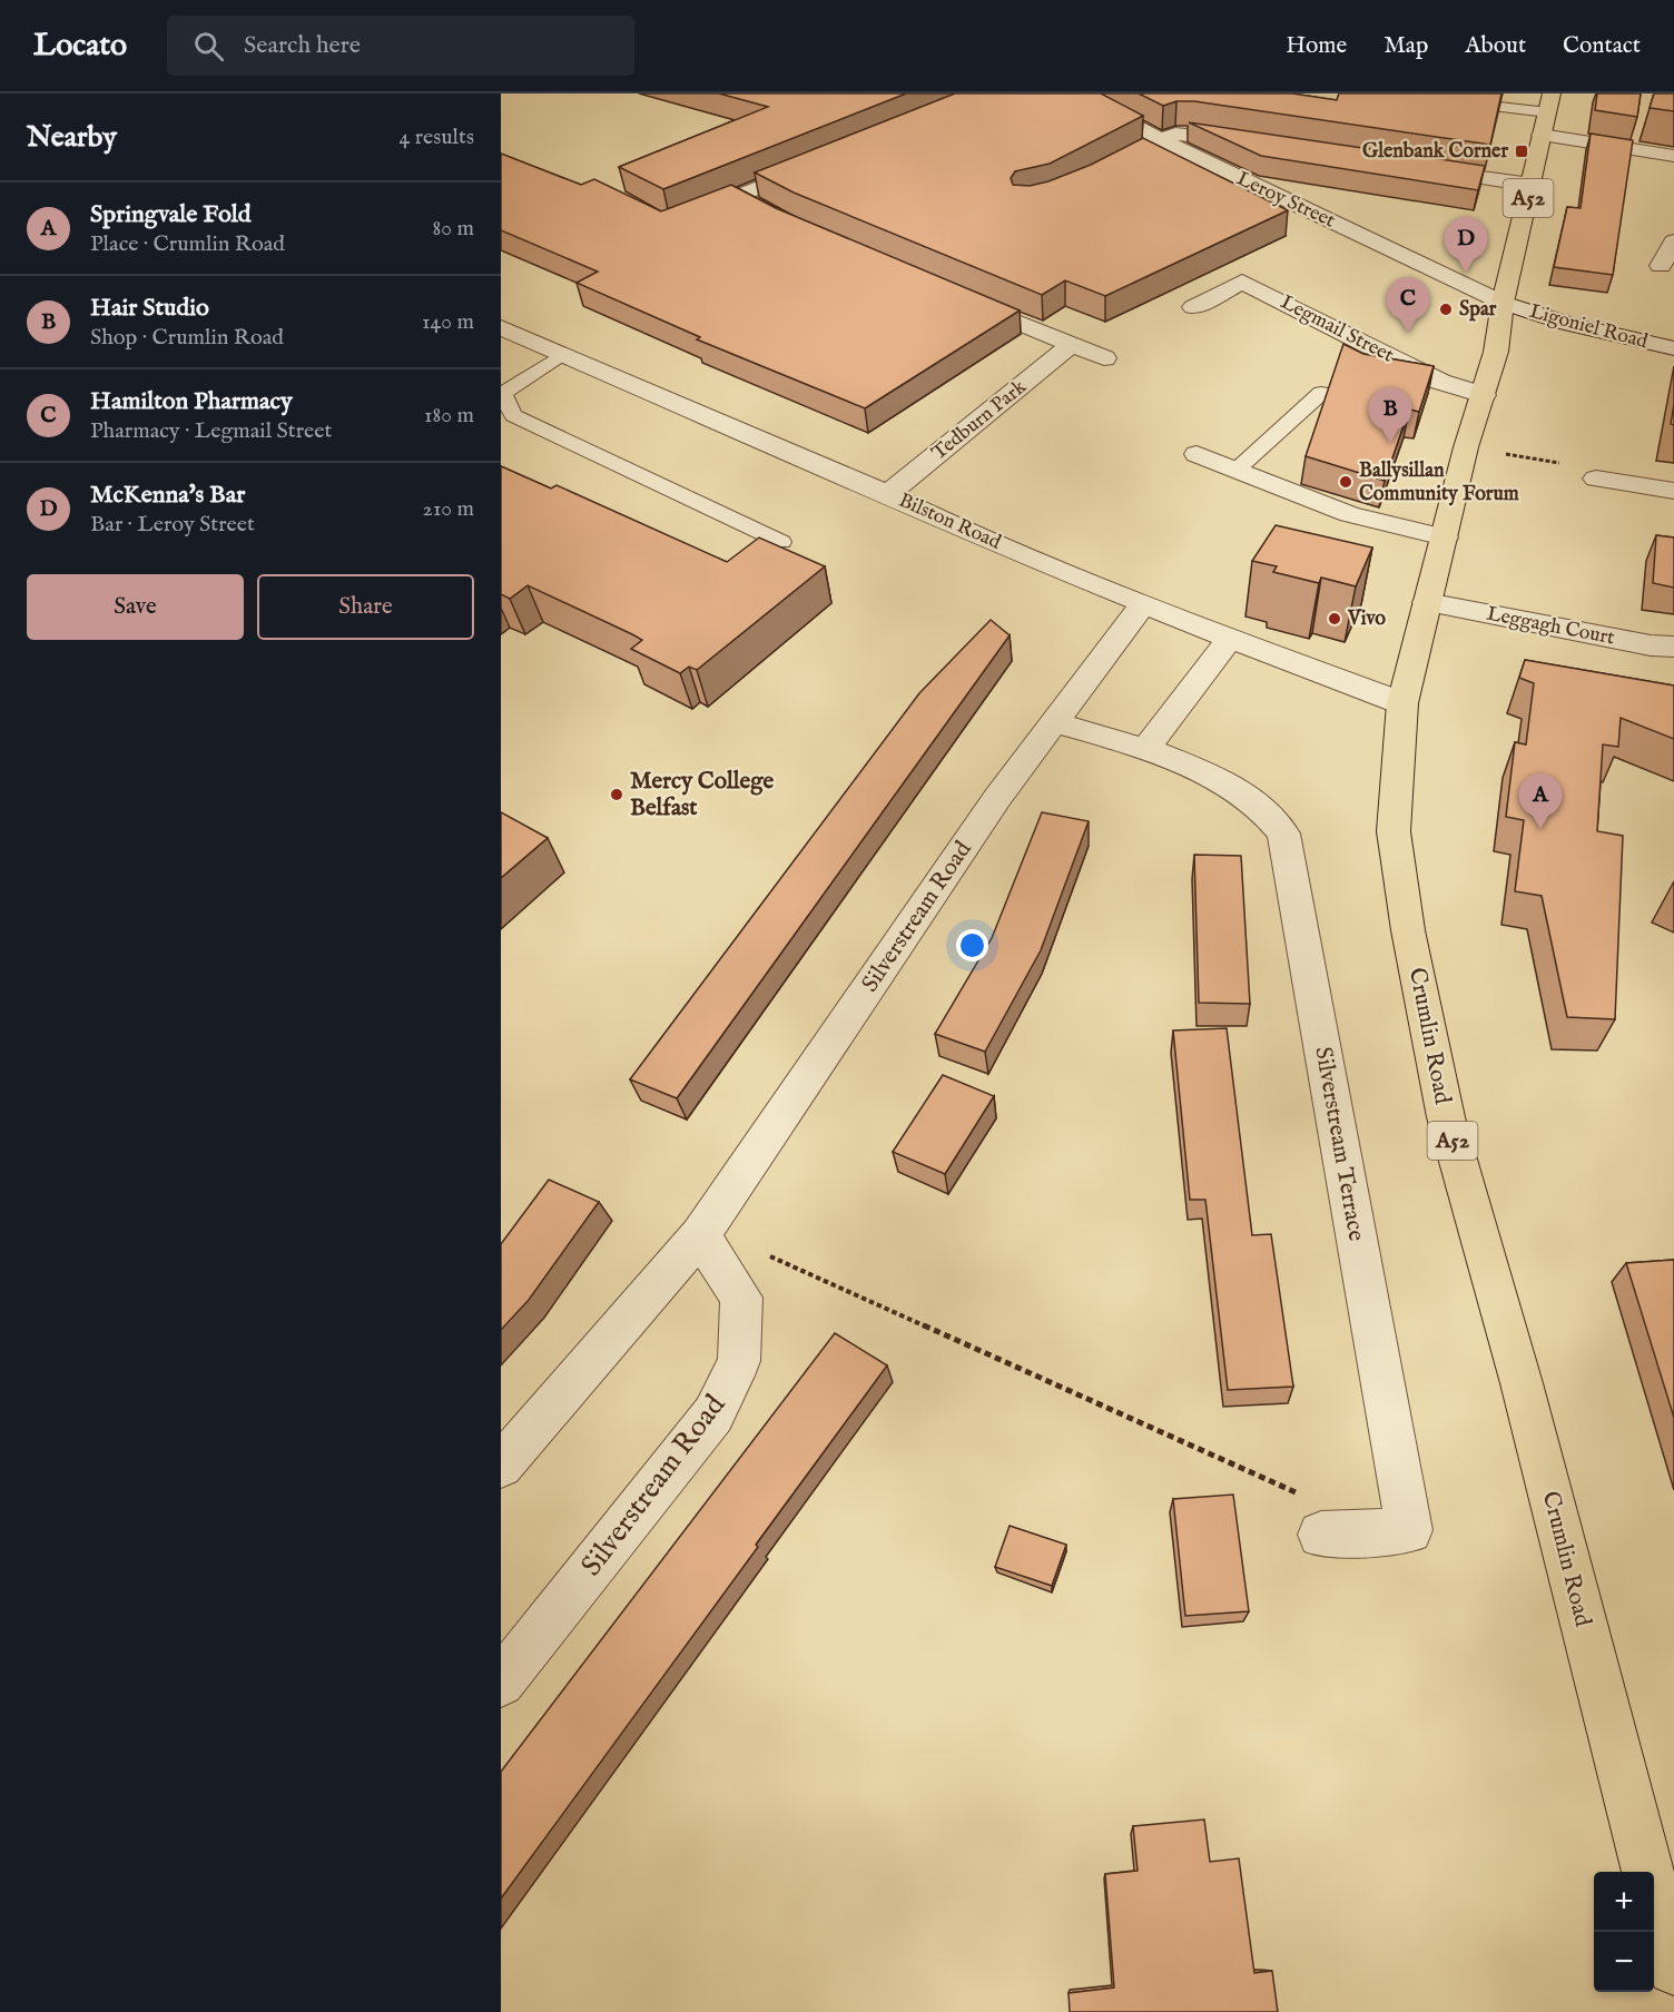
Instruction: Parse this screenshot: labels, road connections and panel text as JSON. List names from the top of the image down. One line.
{"streets":{"main road":["A52","Crumlin Road"],"street":["Leroy Street","Ligoniel Road","Legmail Street","Tedburn Park","Bilston Road","Leggagh Court","Silverstream Road","Silverstream Terrace"]},"crossings":[["Leroy Street","Ligoniel Road"],["Leroy Street","Crumlin Road"],["Ligoniel Road","Crumlin Road"],["Legmail Street","Crumlin Road"],["Tedburn Park","Bilston Road"],["Bilston Road","Silverstream Road"],["Bilston Road","Crumlin Road"],["Leggagh Court","Crumlin Road"],["Silverstream Road","Silverstream Terrace"]],"places":{"transit":["Glenbank Corner"],"other":["Spar","Ballysillan Community Forum","Vivo","Mercy College Belfast"]},"page":{"header":"Locato","search":"Search here","nav":["Home","Map","About","Contact"],"heading":["Nearby","4 results"],"list":[{"mark":"A","name":"Springvale Fold","note":"Place · Crumlin Road","value":"80 m"},{"mark":"B","name":"Hair Studio","note":"Shop · Crumlin Road","value":"140 m"},{"mark":"C","name":"Hamilton Pharmacy","note":"Pharmacy · Legmail Street","value":"180 m"},{"mark":"D","name":"McKenna's Bar","note":"Bar · Leroy Street","value":"210 m"}],"pins":["D","C","B","A"],"buttons":["Save","Share"],"map_buttons":["+","−"]}}
